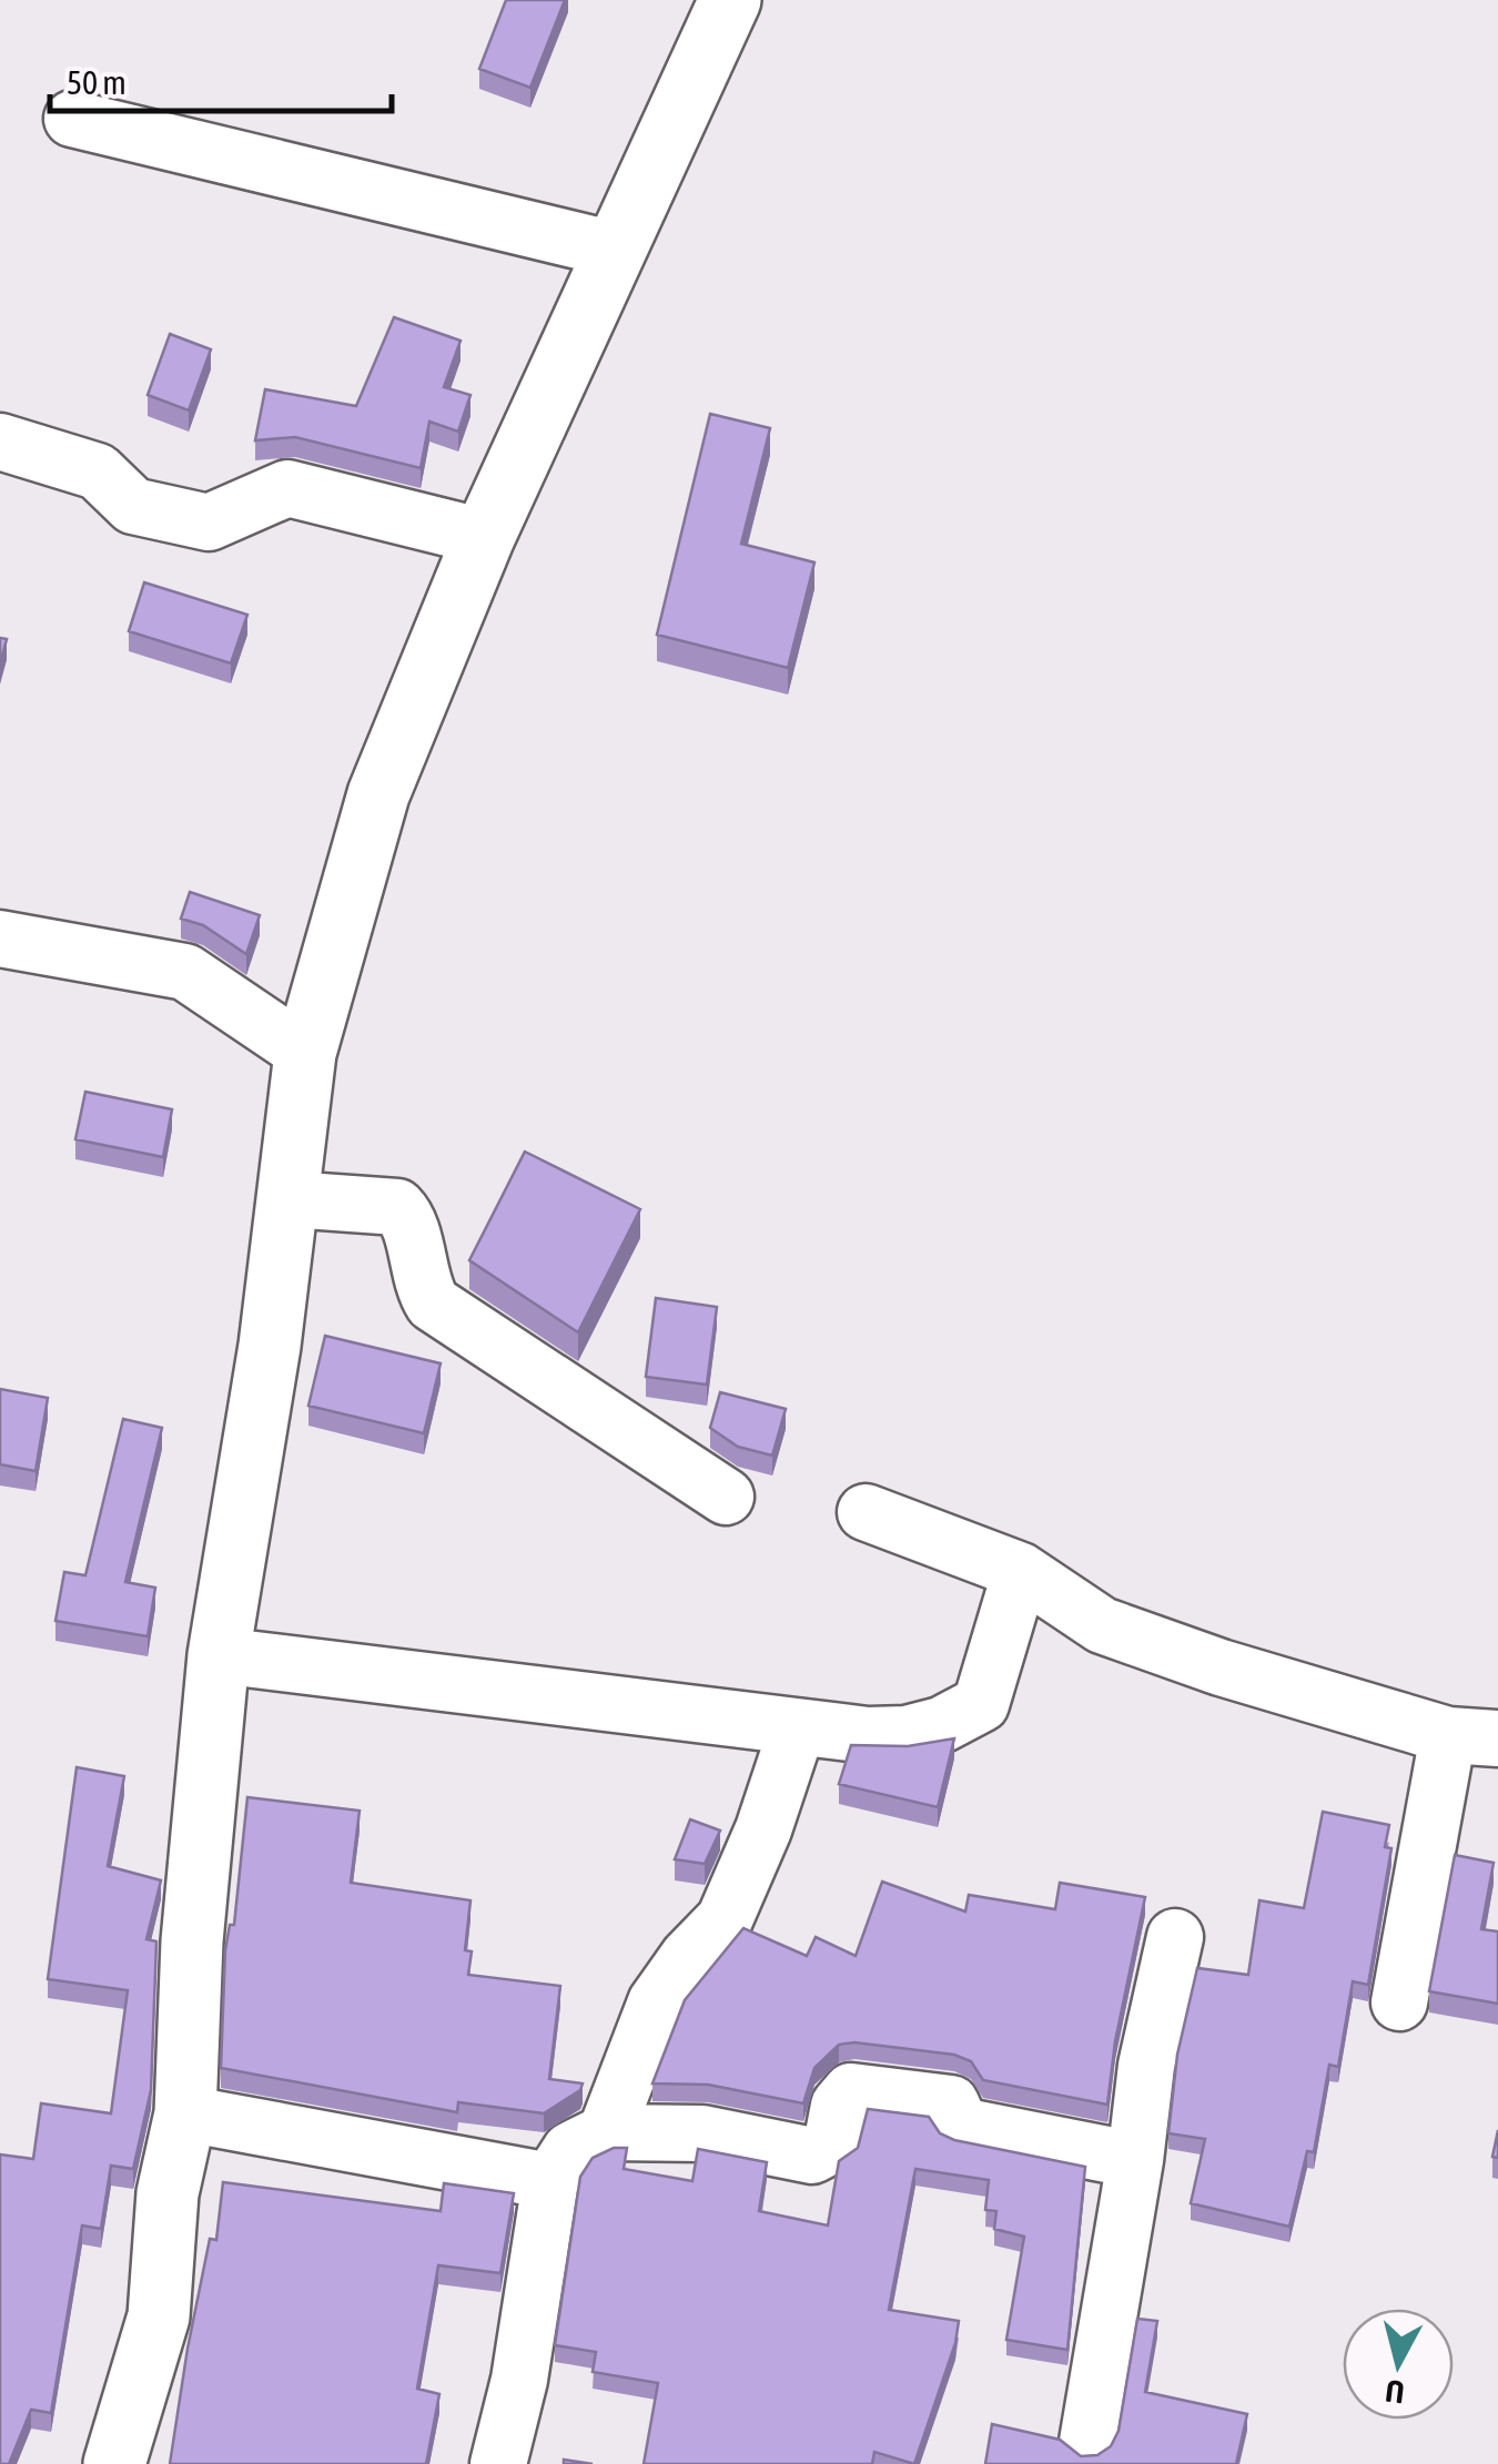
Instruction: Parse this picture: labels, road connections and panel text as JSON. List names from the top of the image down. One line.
{"scale_bar":"50 m","north":"bottom"}
